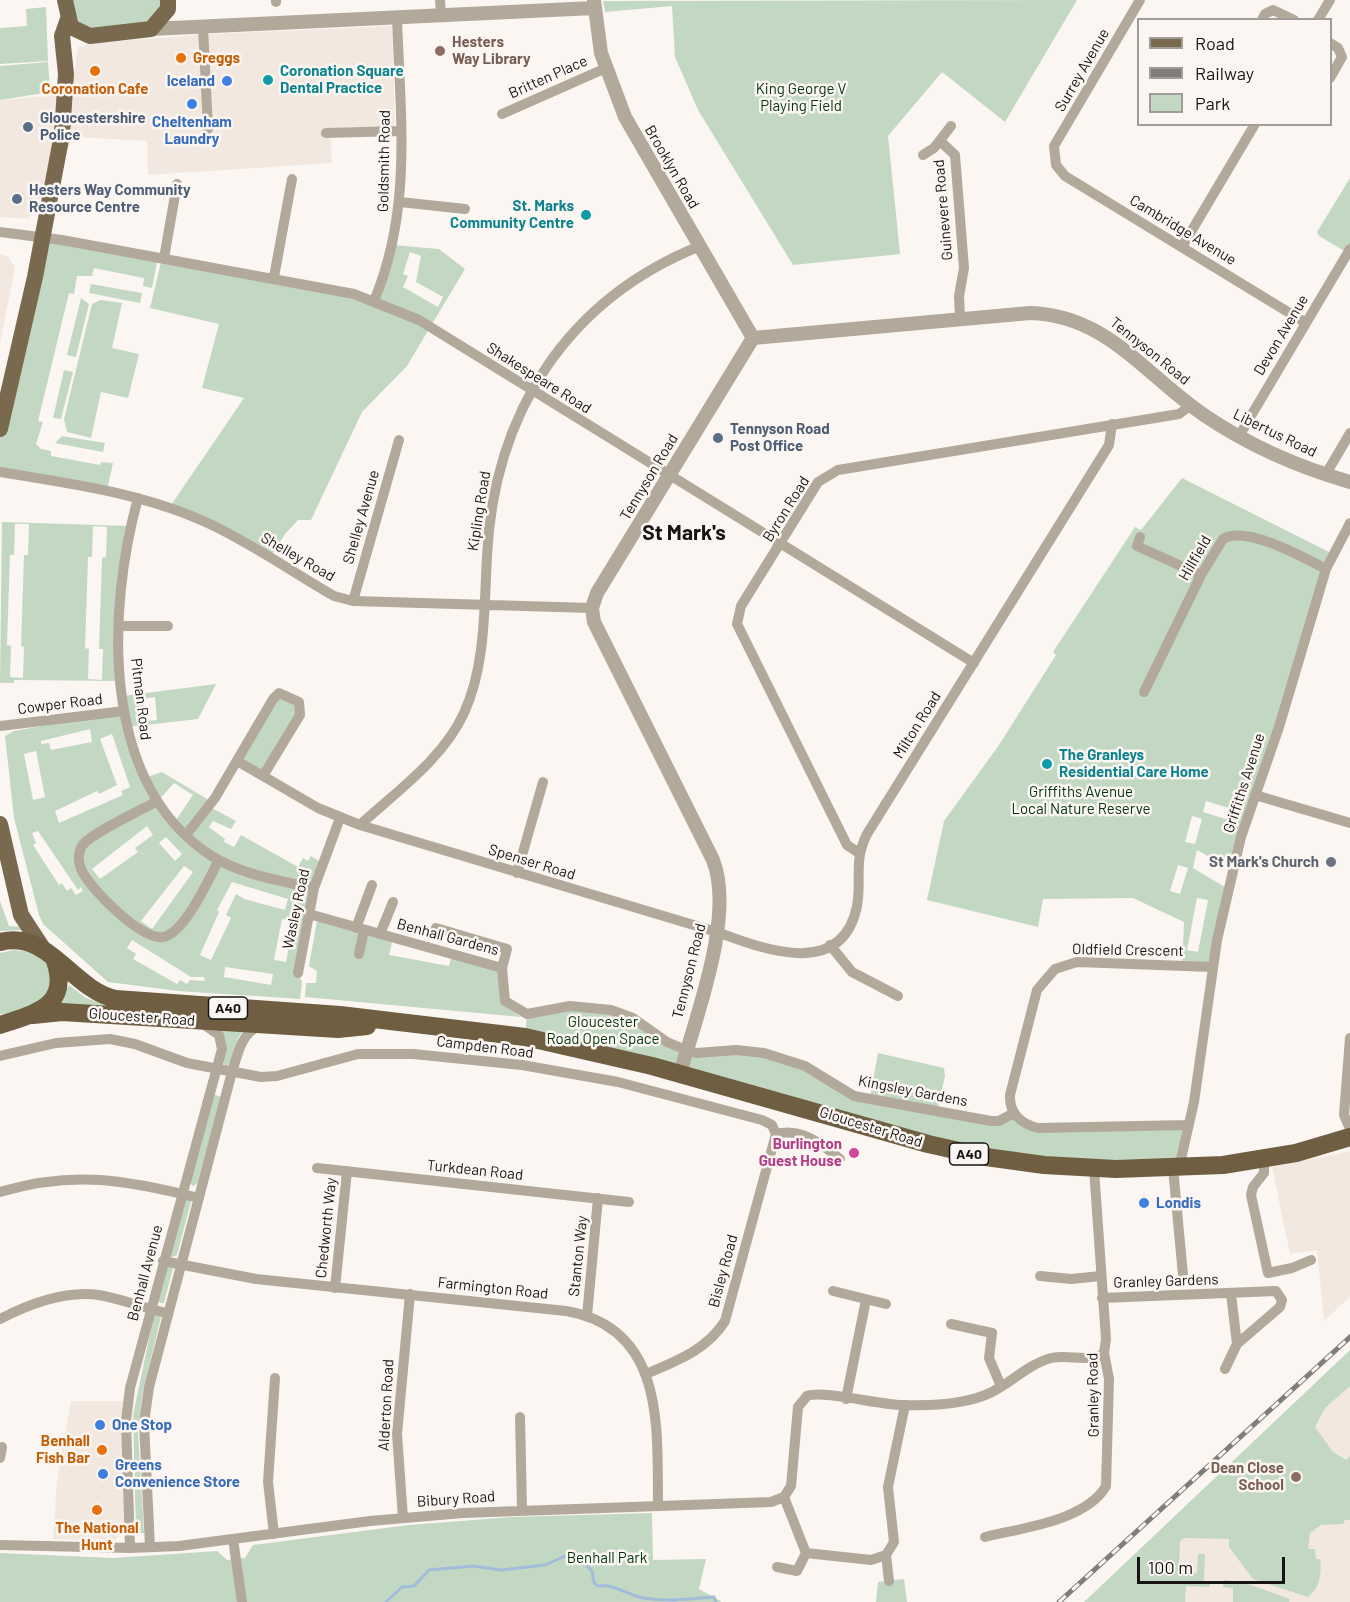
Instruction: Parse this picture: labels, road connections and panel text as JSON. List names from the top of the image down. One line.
{"streets":{"highway":["A40","Gloucester Road"],"street":["Surrey Avenue","Britten Place","Goldsmith Road","Brooklyn Road","Guinevere Road","Cambridge Avenue","Devon Avenue","Tennyson Road","Shakespeare Road","Libertus Road","Byron Road","Kipling Road","Shelley Avenue","Shelley Road","Hillfield","Pitman Road","Cowper Road","Milton Road","Griffiths Avenue","Spenser Road","Wasley Road","Benhall Gardens","Oldfield Crescent","Campden Road","Kingsley Gardens","Turkdean Road","Chedworth Way","Stanton Way","Bisley Road","Benhall Avenue","Granley Gardens","Farmington Road","Granley Road","Alderton Road","Bibury Road"]},"crossings":[["Surrey Avenue","Cambridge Avenue"],["Britten Place","Brooklyn Road"],["Goldsmith Road","Shakespeare Road"],["Brooklyn Road","Tennyson Road"],["Brooklyn Road","Kipling Road"],["Guinevere Road","Tennyson Road"],["Cambridge Avenue","Devon Avenue"],["Devon Avenue","Libertus Road"],["Tennyson Road","Shakespeare Road"],["Tennyson Road","Libertus Road"],["Tennyson Road","Byron Road"],["Tennyson Road","Shelley Road"],["Tennyson Road","Spenser Road"],["Tennyson Road","Gloucester Road"],["Tennyson Road","Kingsley Gardens"],["Shakespeare Road","Byron Road"],["Shakespeare Road","Kipling Road"],["Shakespeare Road","Milton Road"],["Libertus Road","Byron Road"],["Byron Road","Milton Road"],["Kipling Road","Shelley Road"],["Kipling Road","Spenser Road"],["Shelley Avenue","Shelley Road"],["Shelley Road","Pitman Road"],["Hillfield","Griffiths Avenue"],["Pitman Road","Cowper Road"],["Pitman Road","Wasley Road"],["Griffiths Avenue","Oldfield Crescent"],["Griffiths Avenue","Gloucester Road"],["Spenser Road","Wasley Road"],["Wasley Road","Benhall Gardens"],["Benhall Gardens","Kingsley Gardens"],["Oldfield Crescent","Kingsley Gardens"],["Gloucester Road","Benhall Avenue"],["Gloucester Road","Granley Road"],["Campden Road","Bisley Road"],["Campden Road","Benhall Avenue"],["Turkdean Road","Chedworth Way"],["Turkdean Road","Stanton Way"],["Chedworth Way","Farmington Road"],["Stanton Way","Farmington Road"],["Bisley Road","Farmington Road"],["Benhall Avenue","Farmington Road"],["Benhall Avenue","Bibury Road"],["Granley Gardens","Granley Road"],["Farmington Road","Alderton Road"],["Farmington Road","Bibury Road"],["Alderton Road","Bibury Road"]],"districts":["St Mark's"],"parks":["King George V Playing Field","Griffiths Avenue Local Nature Reserve","Gloucester Road Open Space","Benhall Park"],"places":["Hesters Way Library","Greggs","Coronation Cafe","Coronation Square Dental Practice","Iceland","Cheltenham Laundry","Gloucestershire Police","Hesters Way Community Resource Centre","St. Marks Community Centre","Tennyson Road Post Office","The Granleys Residential Care Home","St Mark's Church","Burlington Guest House","Londis","One Stop","Benhall Fish Bar","Greens Convenience Store","Dean Close School","The National Hunt"],"legend":["Road","Railway","Park"],"scale_bar":"100 m"}
